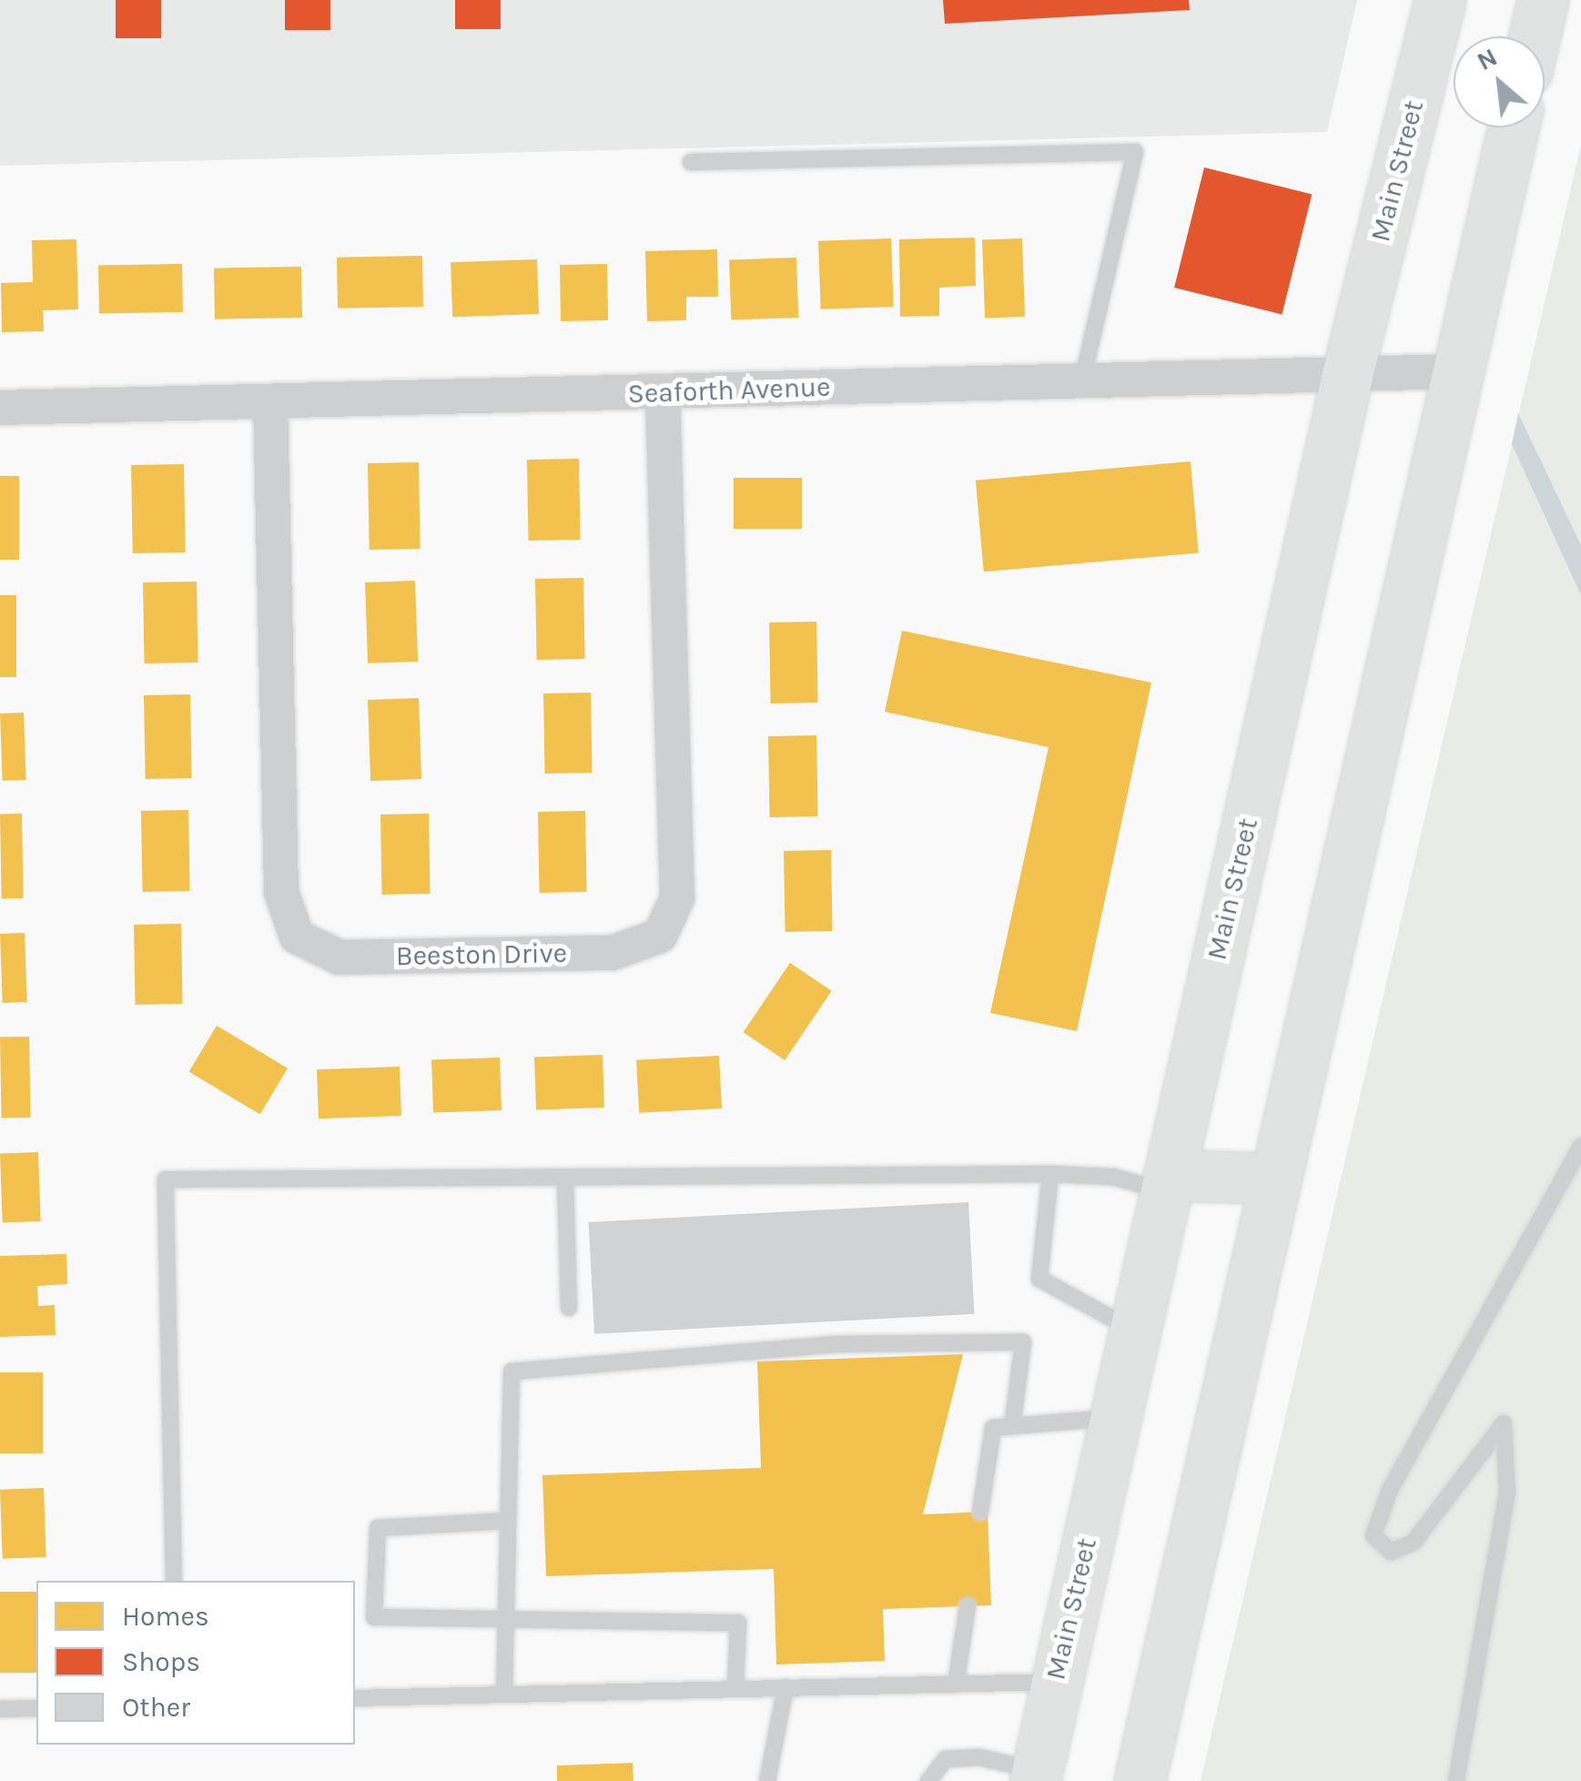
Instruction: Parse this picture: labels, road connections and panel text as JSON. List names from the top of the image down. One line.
{"streets":{"main road":["Main Street"],"street":["Seaforth Avenue","Beeston Drive"]},"crossings":[["Main Street","Seaforth Avenue"],["Seaforth Avenue","Beeston Drive"]],"legend":["Homes","Shops","Other"],"north":"top left"}
